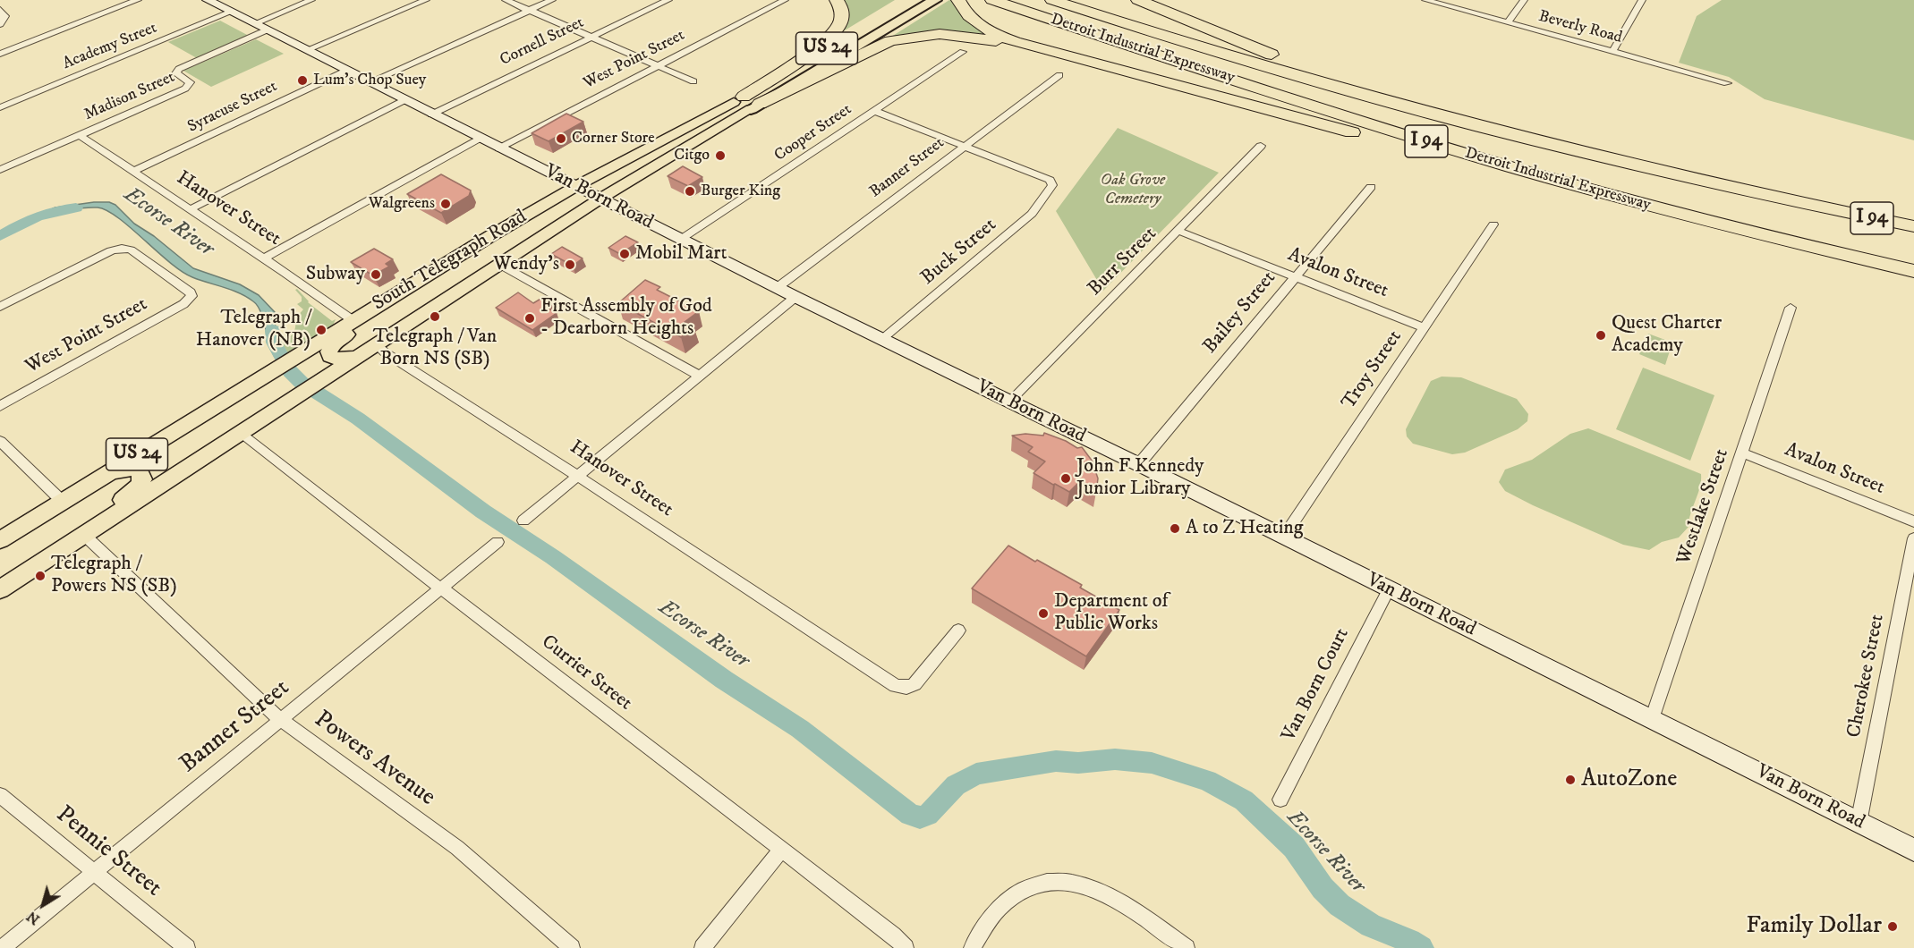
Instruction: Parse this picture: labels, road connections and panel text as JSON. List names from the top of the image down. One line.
{"streets":{"highway":["US 24","Detroit Industrial Expressway","I 94","South Telegraph Road"],"main road":["Van Born Road"],"street":["Beverly Road","Cornell Street","Academy Street","West Point Street","Madison Street","Syracuse Street","Cooper Street","Banner Street","Hanover Street","Buck Street","Burr Street","Avalon Street","Bailey Street","Troy Street","Westlake Street","Currier Street","Cherokee Street","Van Born Court","Powers Avenue","Pennie Street"]},"crossings":[["Cornell Street","Van Born Road"],["Academy Street","Van Born Road"],["West Point Street","Van Born Road"],["Madison Street","Van Born Road"],["Madison Street","Hanover Street"],["Syracuse Street","Van Born Road"],["Syracuse Street","Hanover Street"],["Cooper Street","Van Born Road"],["Banner Street","Van Born Road"],["Banner Street","Buck Street"],["Banner Street","Currier Street"],["Banner Street","Powers Avenue"],["Banner Street","Pennie Street"],["Van Born Road","Buck Street"],["Van Born Road","South Telegraph Road"],["Van Born Road","Burr Street"],["Van Born Road","Bailey Street"],["Van Born Road","Troy Street"],["Van Born Road","Westlake Street"],["Van Born Road","Cherokee Street"],["Van Born Road","Van Born Court"],["Hanover Street","South Telegraph Road"],["South Telegraph Road","Currier Street"],["South Telegraph Road","Powers Avenue"],["Burr Street","Avalon Street"],["Avalon Street","Bailey Street"],["Avalon Street","Troy Street"],["Avalon Street","Westlake Street"]],"water":["Ecorse River"],"parks":["Oak Grove Cemetery"],"places":["Lum's Chop Suey","Corner Store","Citgo","Burger King","Walgreens","Mobil Mart","Wendy's","Subway","Telegraph / Van Born NS (SB)","First Assembly of God - Dearborn Heights","Telegraph / Hanover (NB)","Quest Charter Academy","John F Kennedy Junior Library","A to Z Heating","Telegraph / Powers NS (SB)","Department of Public Works","AutoZone","Family Dollar"],"north":"bottom left"}
